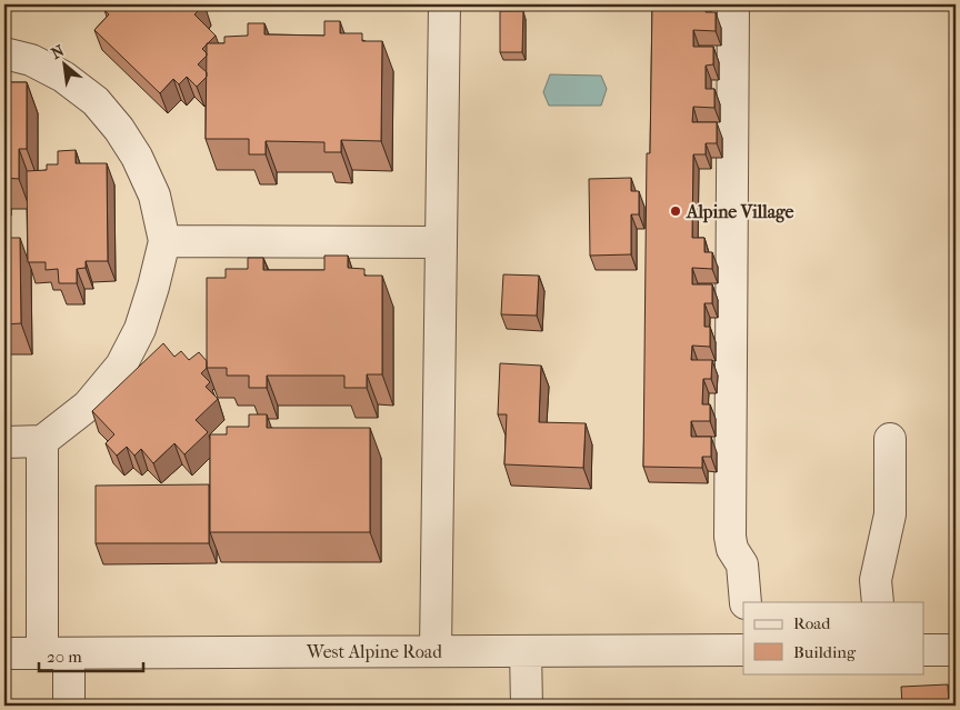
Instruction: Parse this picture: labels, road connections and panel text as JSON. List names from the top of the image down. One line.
{"streets":{"street":["West Alpine Road"]},"places":["Alpine Village"],"legend":["Road","Building"],"scale_bar":"20 m","north":"top left"}
